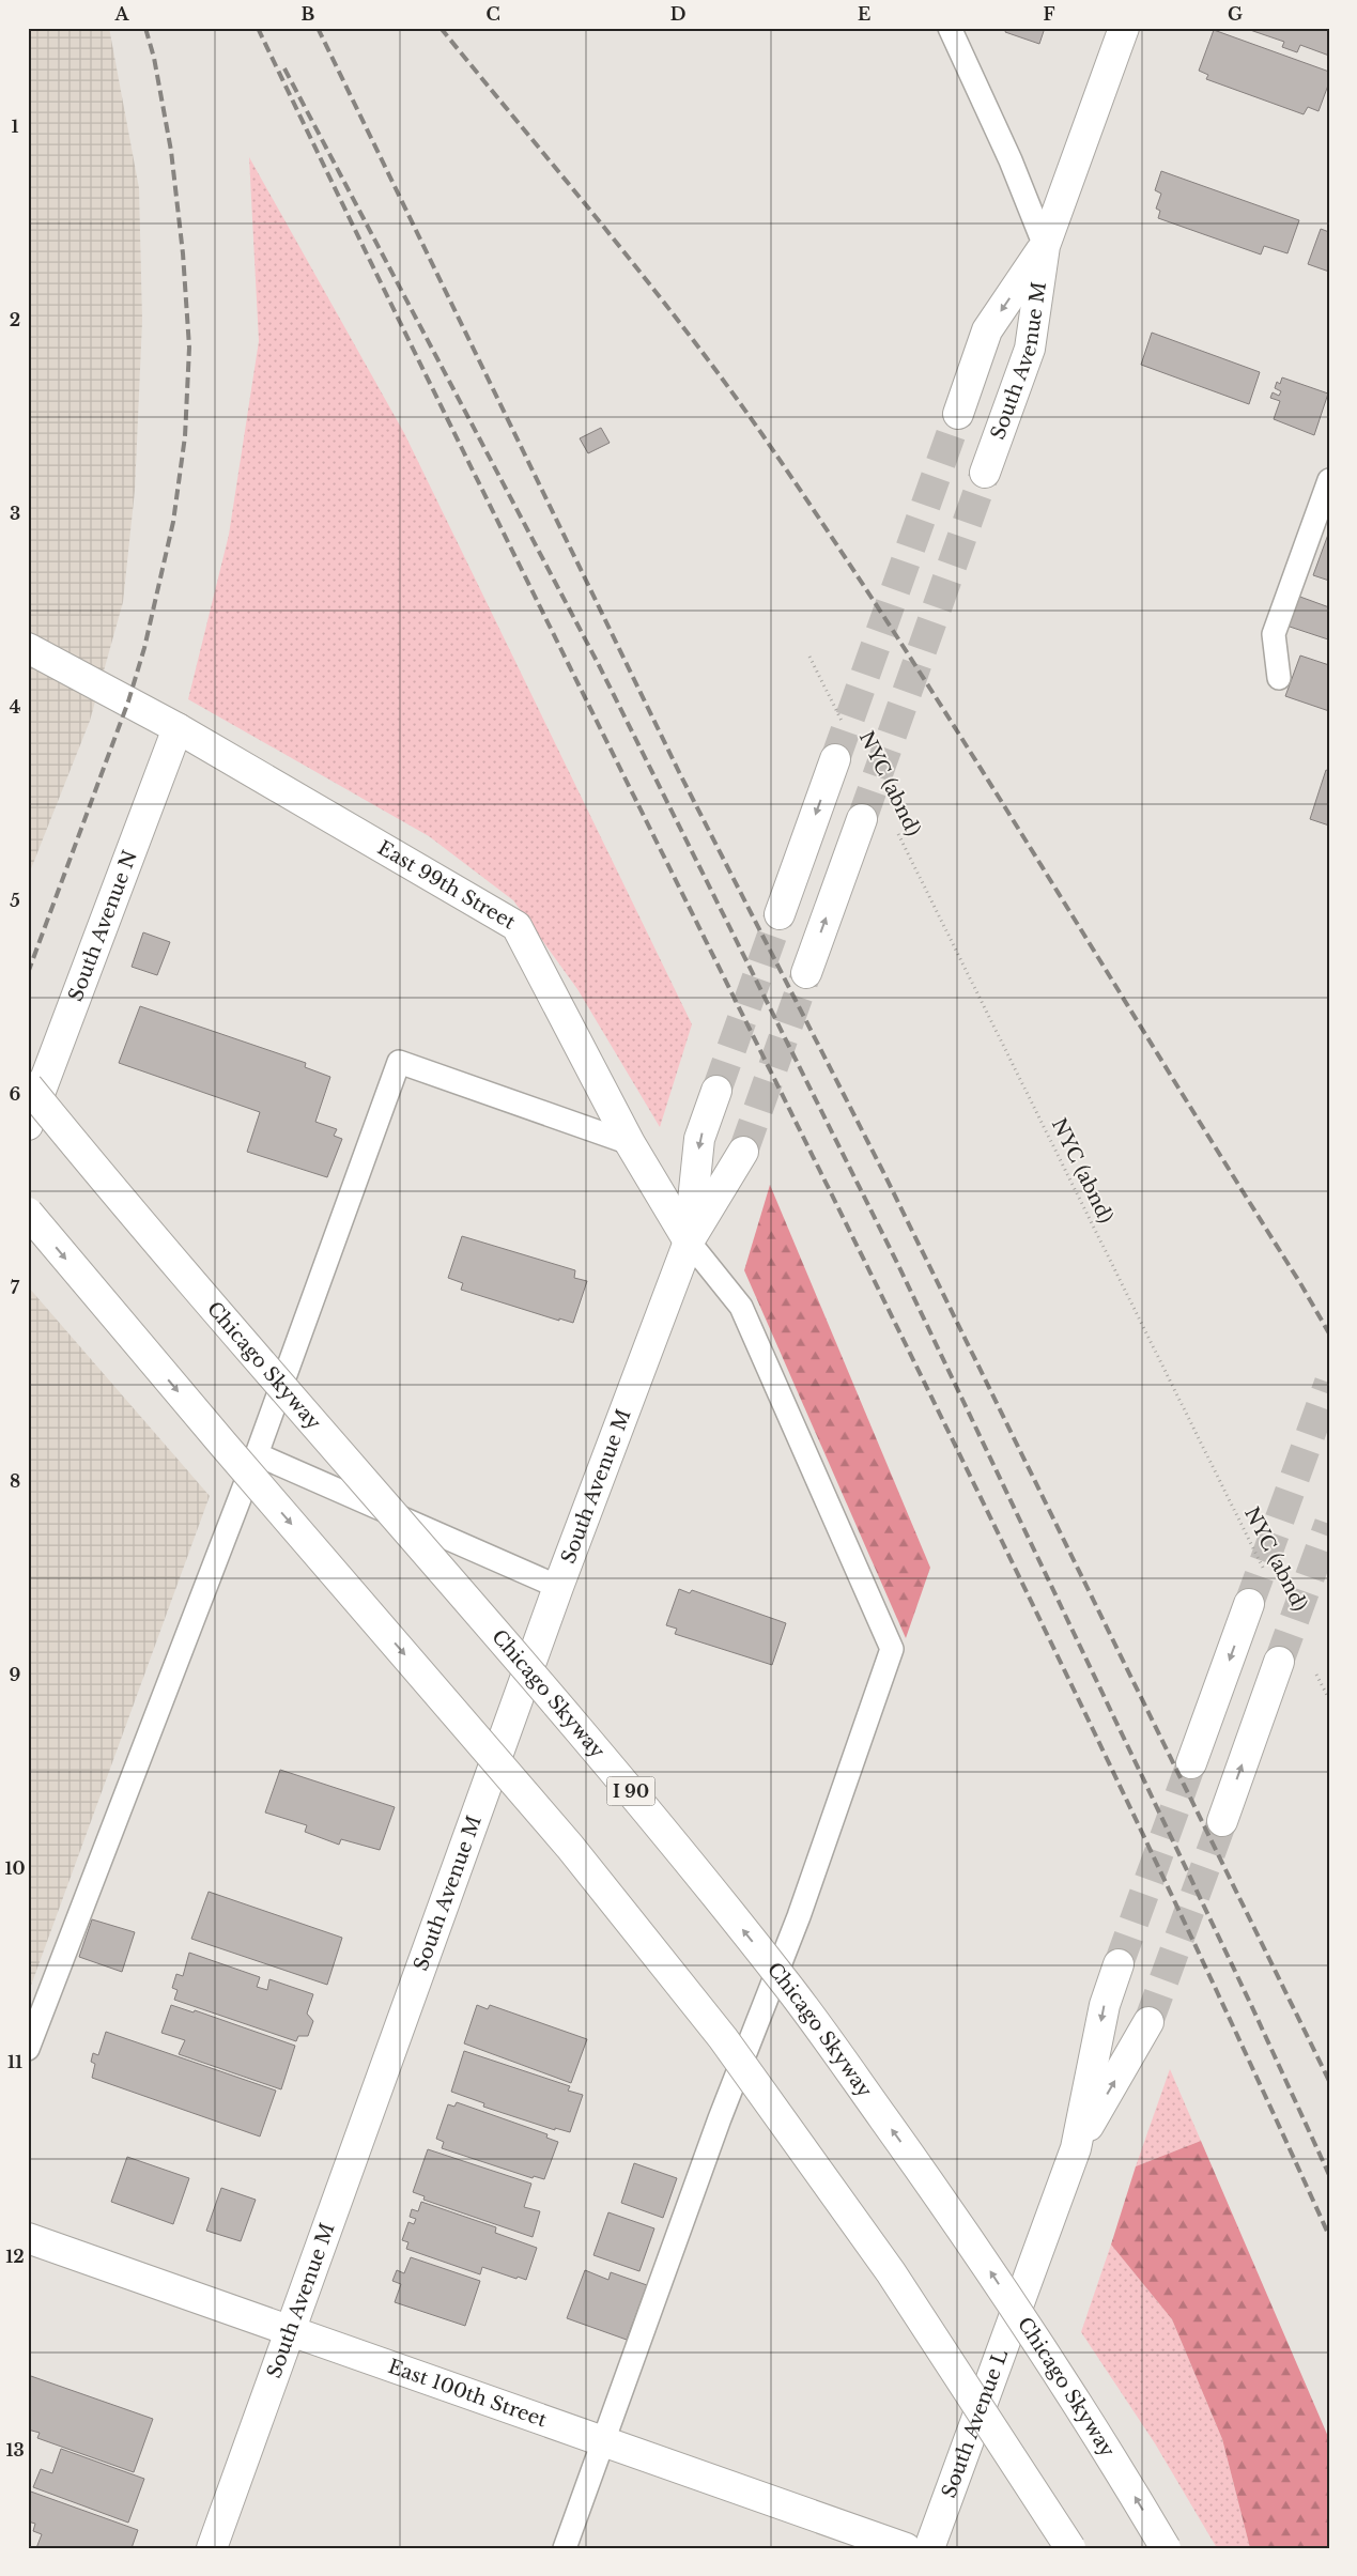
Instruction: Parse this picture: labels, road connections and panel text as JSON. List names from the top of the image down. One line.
{"streets":{"main road":["South Avenue M","East 99th Street","South Avenue N","Chicago Skyway","I 90","East 100th Street","South Avenue L"],"path":["NYC (abnd)"]},"crossings":[["South Avenue M","East 99th Street"],["South Avenue M","East 100th Street"],["East 99th Street","South Avenue N"]],"grid":{"columns":["A","B","C","D","E","F","G"],"rows":["1","2","3","4","5","6","7","8","9","10","11","12","13"]}}
